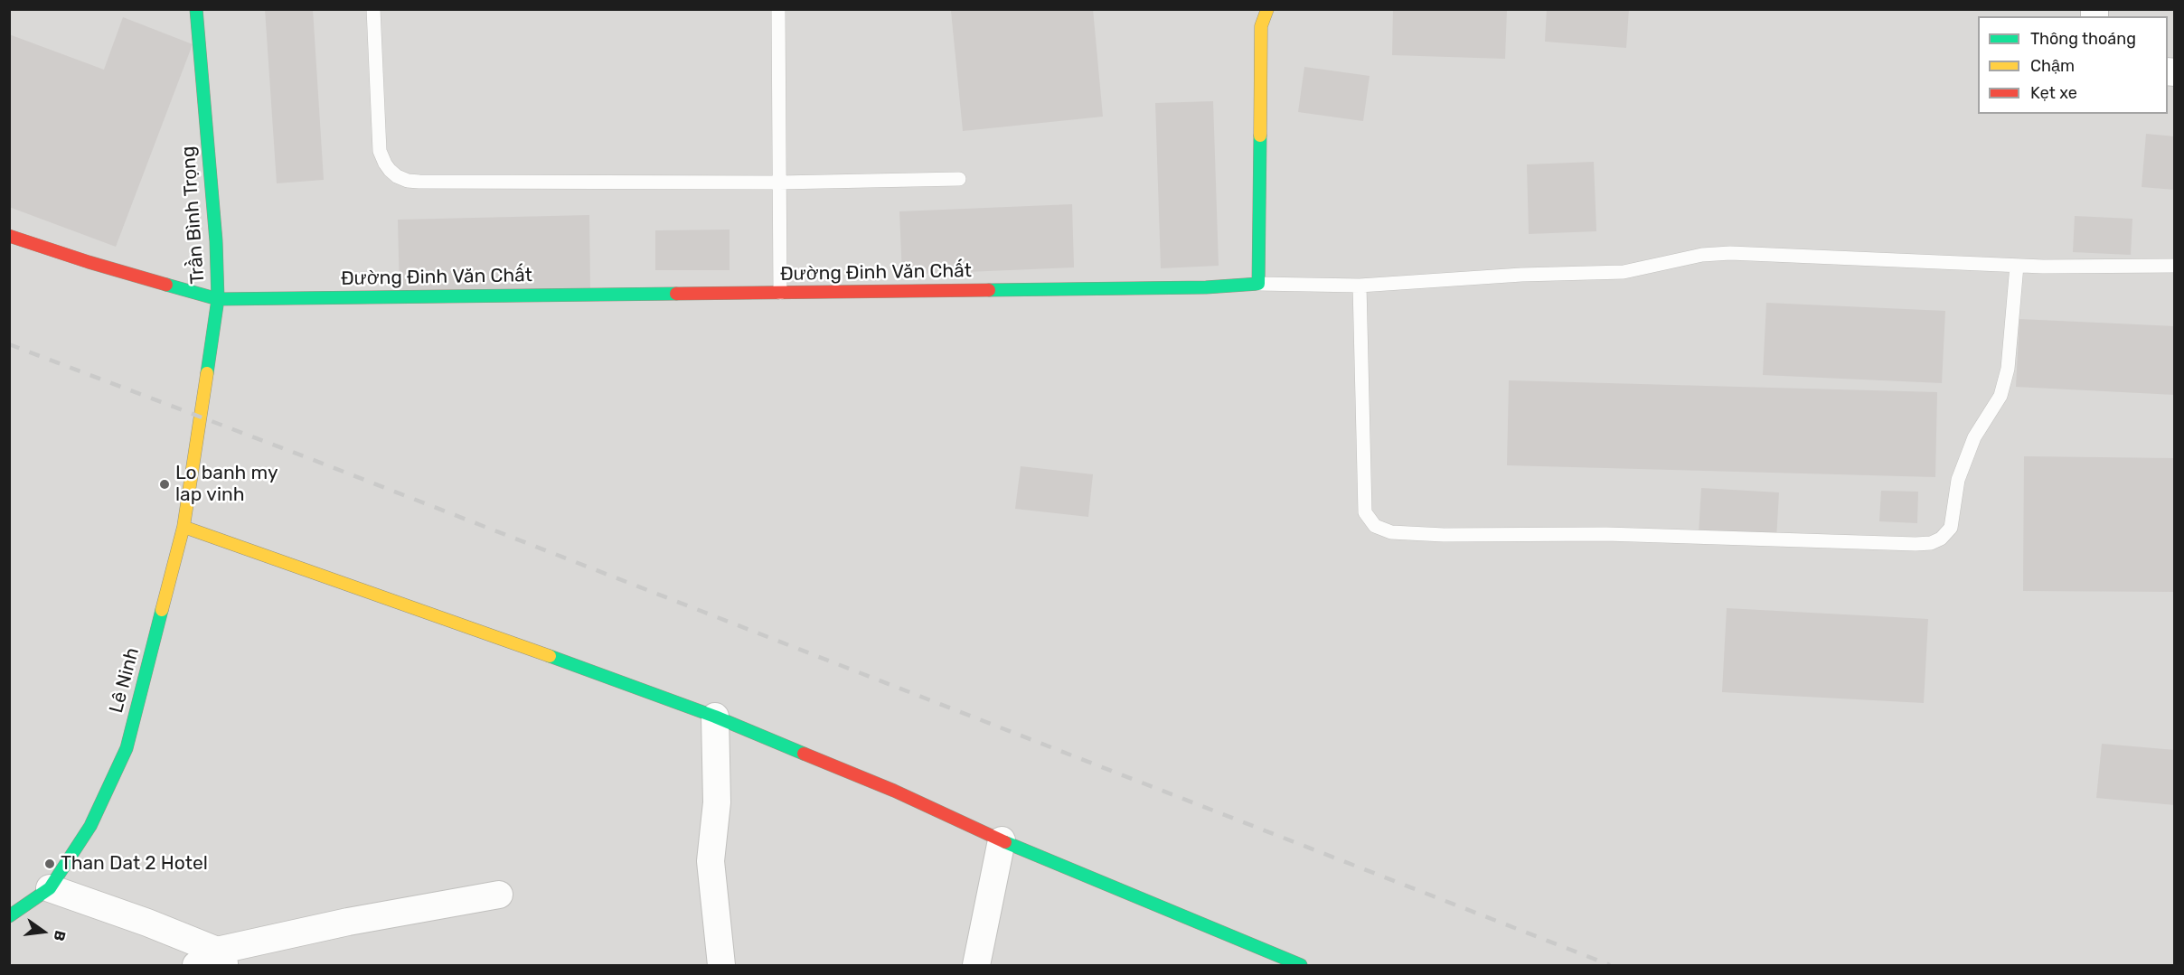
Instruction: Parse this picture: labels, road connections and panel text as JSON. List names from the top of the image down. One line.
{"streets":{"street":["Trần Bình Trọng","Đường Đinh Văn Chất","Lê Ninh"]},"crossings":[["Trần Bình Trọng","Đường Đinh Văn Chất"],["Trần Bình Trọng","Lê Ninh"]],"places":["Lo banh my lap vinh","Than Dat 2 Hotel"],"legend":["Thông thoáng","Chậm","Kẹt xe"],"north":"right"}
